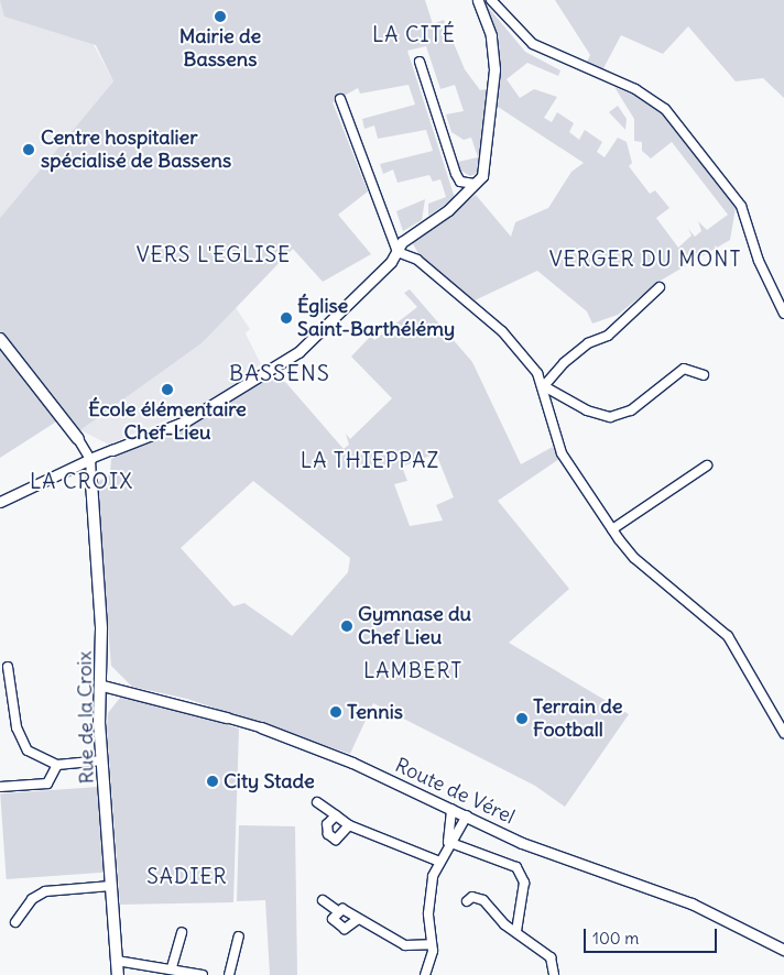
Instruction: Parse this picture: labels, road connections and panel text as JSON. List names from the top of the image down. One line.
{"streets":{"main road":["Rue de la Croix"],"street":["Route de Vérel"]},"crossings":[["Rue de la Croix","Route de Vérel"]],"districts":["LA CITÉ","VERS L'EGLISE","VERGER DU MONT","BASSENS","LA THIEPPAZ","LA CROIX","LAMBERT","SADIER"],"places":["Mairie de Bassens","Centre hospitalier spécialisé de Bassens","Église Saint-Barthélémy","École élémentaire Chef-Lieu","Gymnase du Chef Lieu","Tennis","Terrain de Football","City Stade"],"scale_bar":"100 m"}
